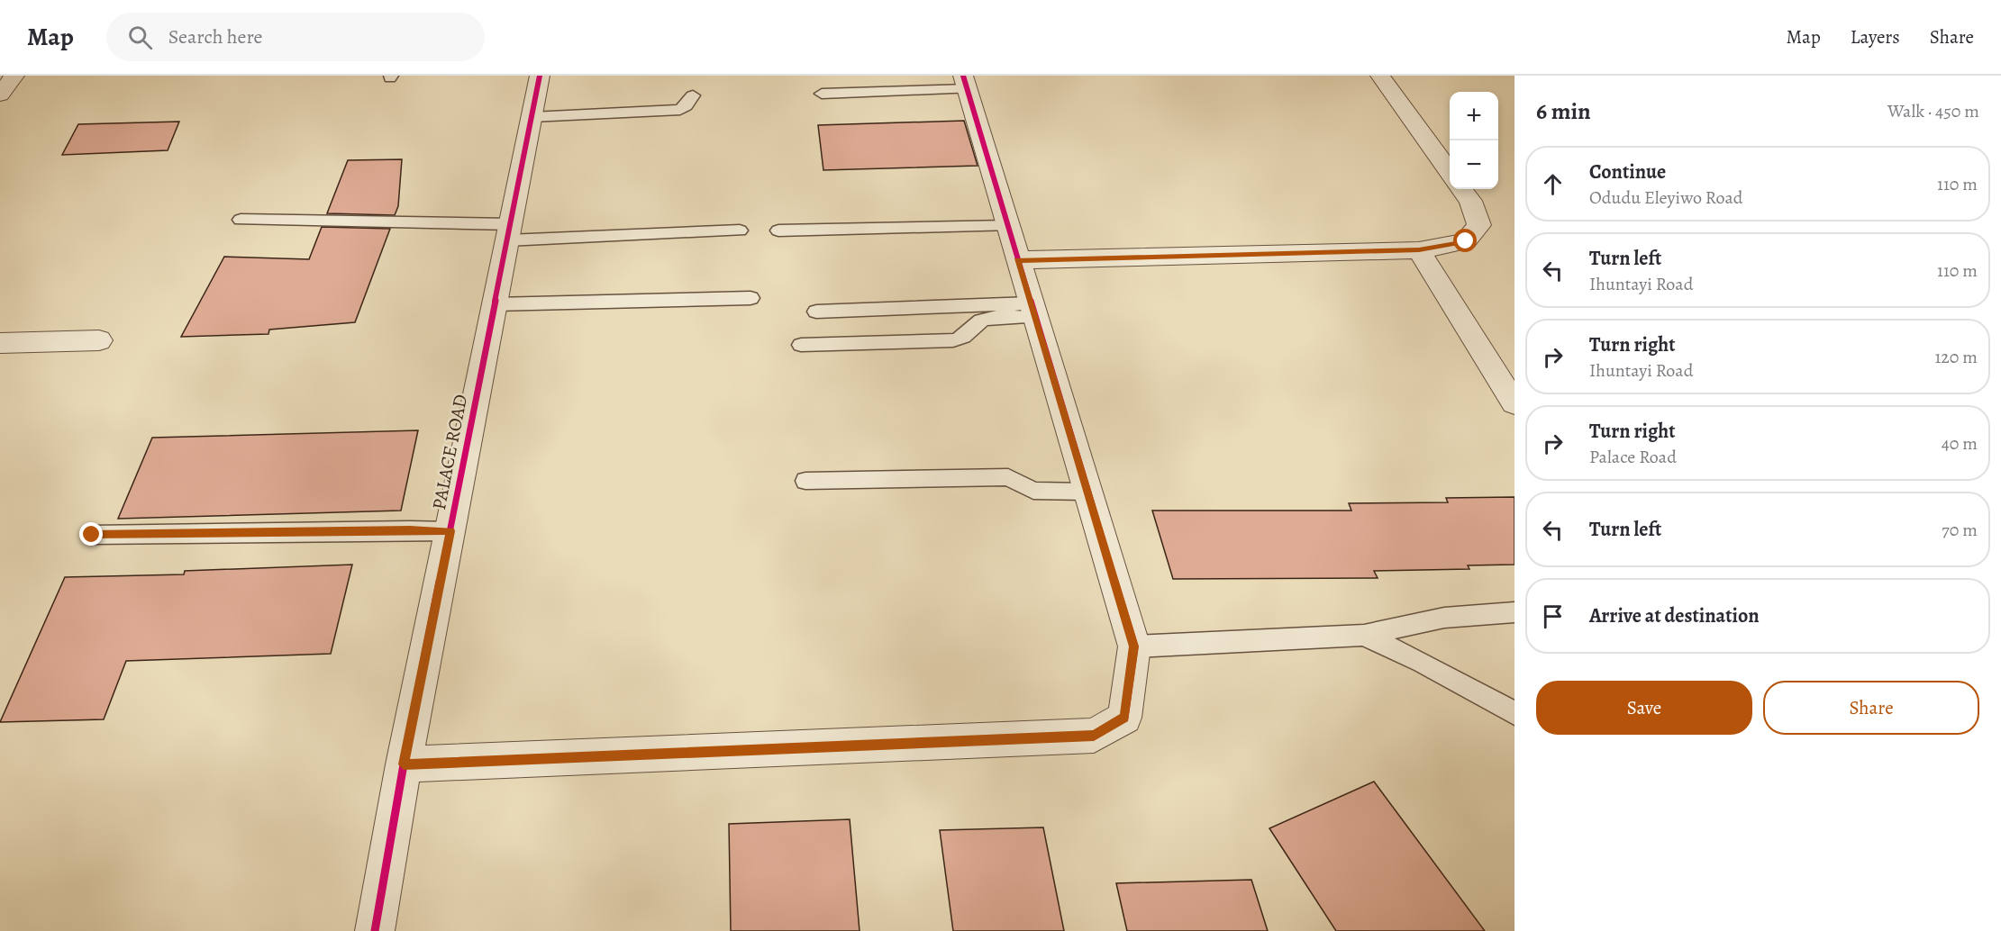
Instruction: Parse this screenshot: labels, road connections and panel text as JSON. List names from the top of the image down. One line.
{"streets":{"street":["PALACE ROAD"]},"page":{"header":"Map","search":"Search here","nav":["Map","Layers","Share"],"heading":["6 min","Walk · 450 m"],"map_buttons":["+","−"],"list":[["Continue","Odudu Eleyiwo Road","110 m"],["Turn left","Ihuntayi Road","110 m"],["Turn right","Ihuntayi Road","120 m"],["Turn right","Palace Road","40 m"],["Turn left","70 m"],"Arrive at destination"],"buttons":["Save","Share"]}}
